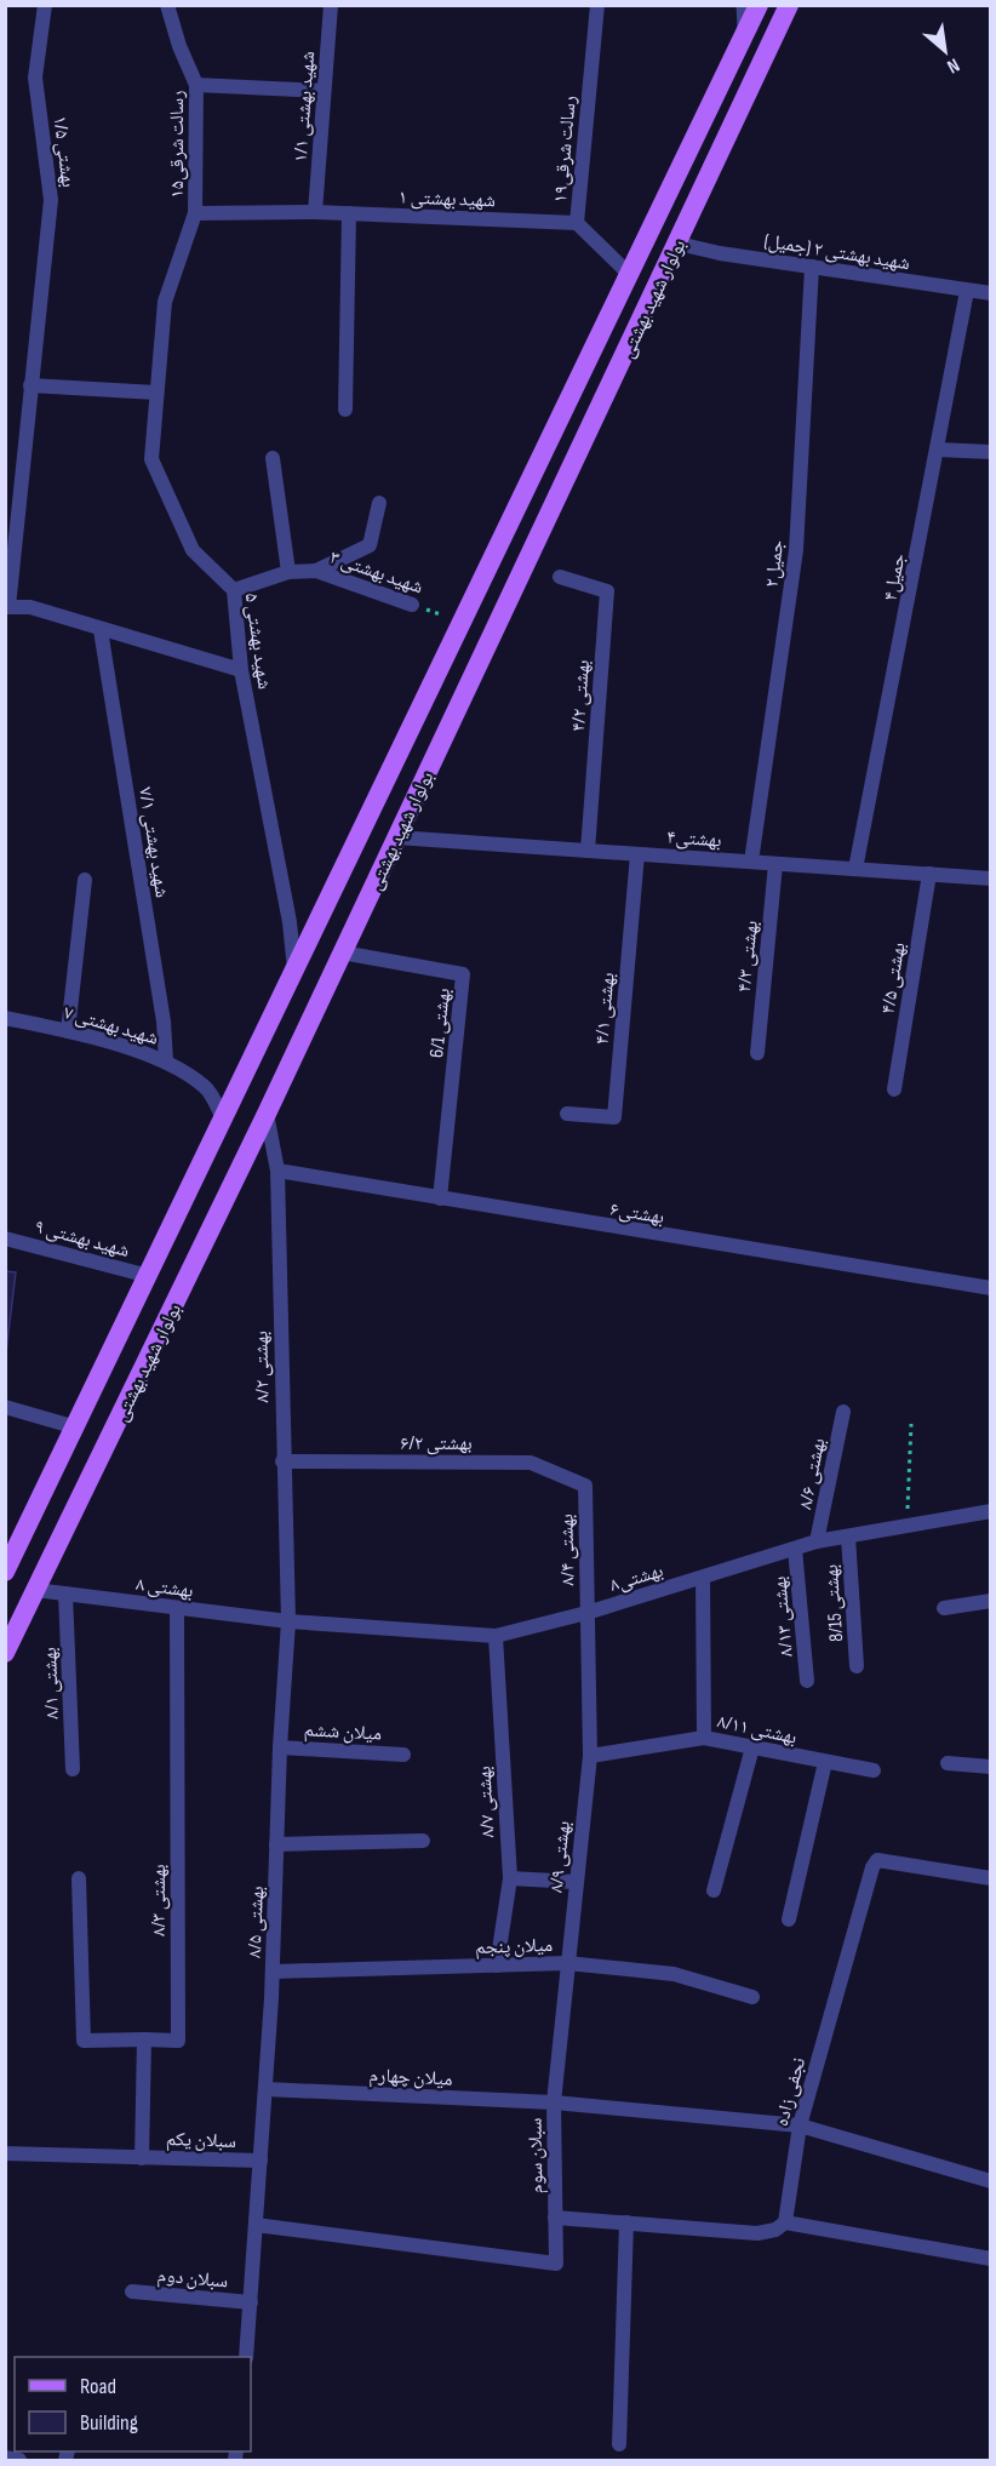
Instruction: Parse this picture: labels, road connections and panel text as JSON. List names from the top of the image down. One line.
{"streets":{"main road":["بولوار شهید بهشتی"],"street":["شهید بهشتی ۱/۱","رسالت شرقی۱۵","رسالت شرقی۱۹","بهشتی ۱/۵","شهید بهشتی ۱","شهید بهشتی ۲ (جمیل)","جمیل۲","شهید بهشتی ۳","جمیل۴","شهید بهشتی ۵","بهشتی ۴/۲","بهشتی۴","شهید بهشتی ۷/۱","بهشتی ۴/۳","بهشتی ۴/۵","بهشتی ۴/۱","بهشتی 6/1","شهید بهشتی ۷","بهشتی۶","شهید بهشتی ۹","بهشتی ۸/۲","بهشتی ۶/۲","بهشتی ۸/۶","بهشتی ۸/۴","بهشتی۸","۸ بهشتی","بهشتی 8/15","بهشتی ۸/۱۳","بهشتی ۸/۱","بهشتی ۸/۱۱","میلان ششم","بهشتی ۸/۷","بهشتی ۸/۹","بهشتی ۸/۳","بهشتی ۸/۵","میلان پنجم","میلان چهارم","نجفی زاده","سبلان یکم","سبلان سوم","سبلان دوم"]},"crossings":[["شهید بهشتی ۱/۱","رسالت شرقی۱۵"],["شهید بهشتی ۱/۱","شهید بهشتی ۱"],["رسالت شرقی۱۵","شهید بهشتی ۱"],["رسالت شرقی۱۵","شهید بهشتی ۵"],["رسالت شرقی۱۹","شهید بهشتی ۱"],["رسالت شرقی۱۹","بولوار شهید بهشتی"],["شهید بهشتی ۲ (جمیل)","بولوار شهید بهشتی"],["شهید بهشتی ۲ (جمیل)","جمیل۲"],["شهید بهشتی ۲ (جمیل)","جمیل۴"],["بولوار شهید بهشتی","شهید بهشتی ۳"],["بولوار شهید بهشتی","شهید بهشتی ۵"],["بولوار شهید بهشتی","بهشتی۴"],["بولوار شهید بهشتی","بهشتی 6/1"],["بولوار شهید بهشتی","شهید بهشتی ۷"],["بولوار شهید بهشتی","شهید بهشتی ۹"],["بولوار شهید بهشتی","بهشتی ۸/۲"],["بولوار شهید بهشتی","۸ بهشتی"],["جمیل۲","بهشتی۴"],["شهید بهشتی ۳","شهید بهشتی ۵"],["جمیل۴","بهشتی۴"],["بهشتی ۴/۲","بهشتی۴"],["بهشتی۴","بهشتی ۴/۳"],["بهشتی۴","بهشتی ۴/۵"],["بهشتی۴","بهشتی ۴/۱"],["شهید بهشتی ۷/۱","شهید بهشتی ۷"],["بهشتی 6/1","بهشتی۶"],["بهشتی۶","بهشتی ۸/۲"],["بهشتی ۸/۲","بهشتی ۶/۲"],["بهشتی ۸/۲","بهشتی۸"],["بهشتی ۸/۲","۸ بهشتی"],["بهشتی ۸/۲","بهشتی ۸/۵"],["بهشتی ۶/۲","بهشتی ۸/۴"],["بهشتی ۸/۶","بهشتی۸"],["بهشتی ۸/۴","بهشتی۸"],["بهشتی ۸/۴","بهشتی ۸/۹"],["بهشتی۸","۸ بهشتی"],["بهشتی۸","بهشتی 8/15"],["بهشتی۸","بهشتی ۸/۱۳"],["بهشتی۸","بهشتی ۸/۱۱"],["بهشتی۸","بهشتی ۸/۷"],["بهشتی۸","بهشتی ۸/۹"],["بهشتی۸","بهشتی ۸/۵"],["۸ بهشتی","بهشتی ۸/۱"],["۸ بهشتی","بهشتی ۸/۳"],["۸ بهشتی","بهشتی ۸/۵"],["میلان ششم","بهشتی ۸/۵"],["بهشتی ۸/۷","میلان پنجم"],["بهشتی ۸/۹","میلان پنجم"],["بهشتی ۸/۹","میلان چهارم"],["بهشتی ۸/۹","سبلان سوم"],["بهشتی ۸/۵","میلان پنجم"],["بهشتی ۸/۵","میلان چهارم"],["بهشتی ۸/۵","سبلان یکم"],["بهشتی ۸/۵","سبلان سوم"],["بهشتی ۸/۵","سبلان دوم"],["میلان چهارم","سبلان سوم"],["نجفی زاده","سبلان سوم"]],"legend":["Road","Building"],"north":"bottom right"}
